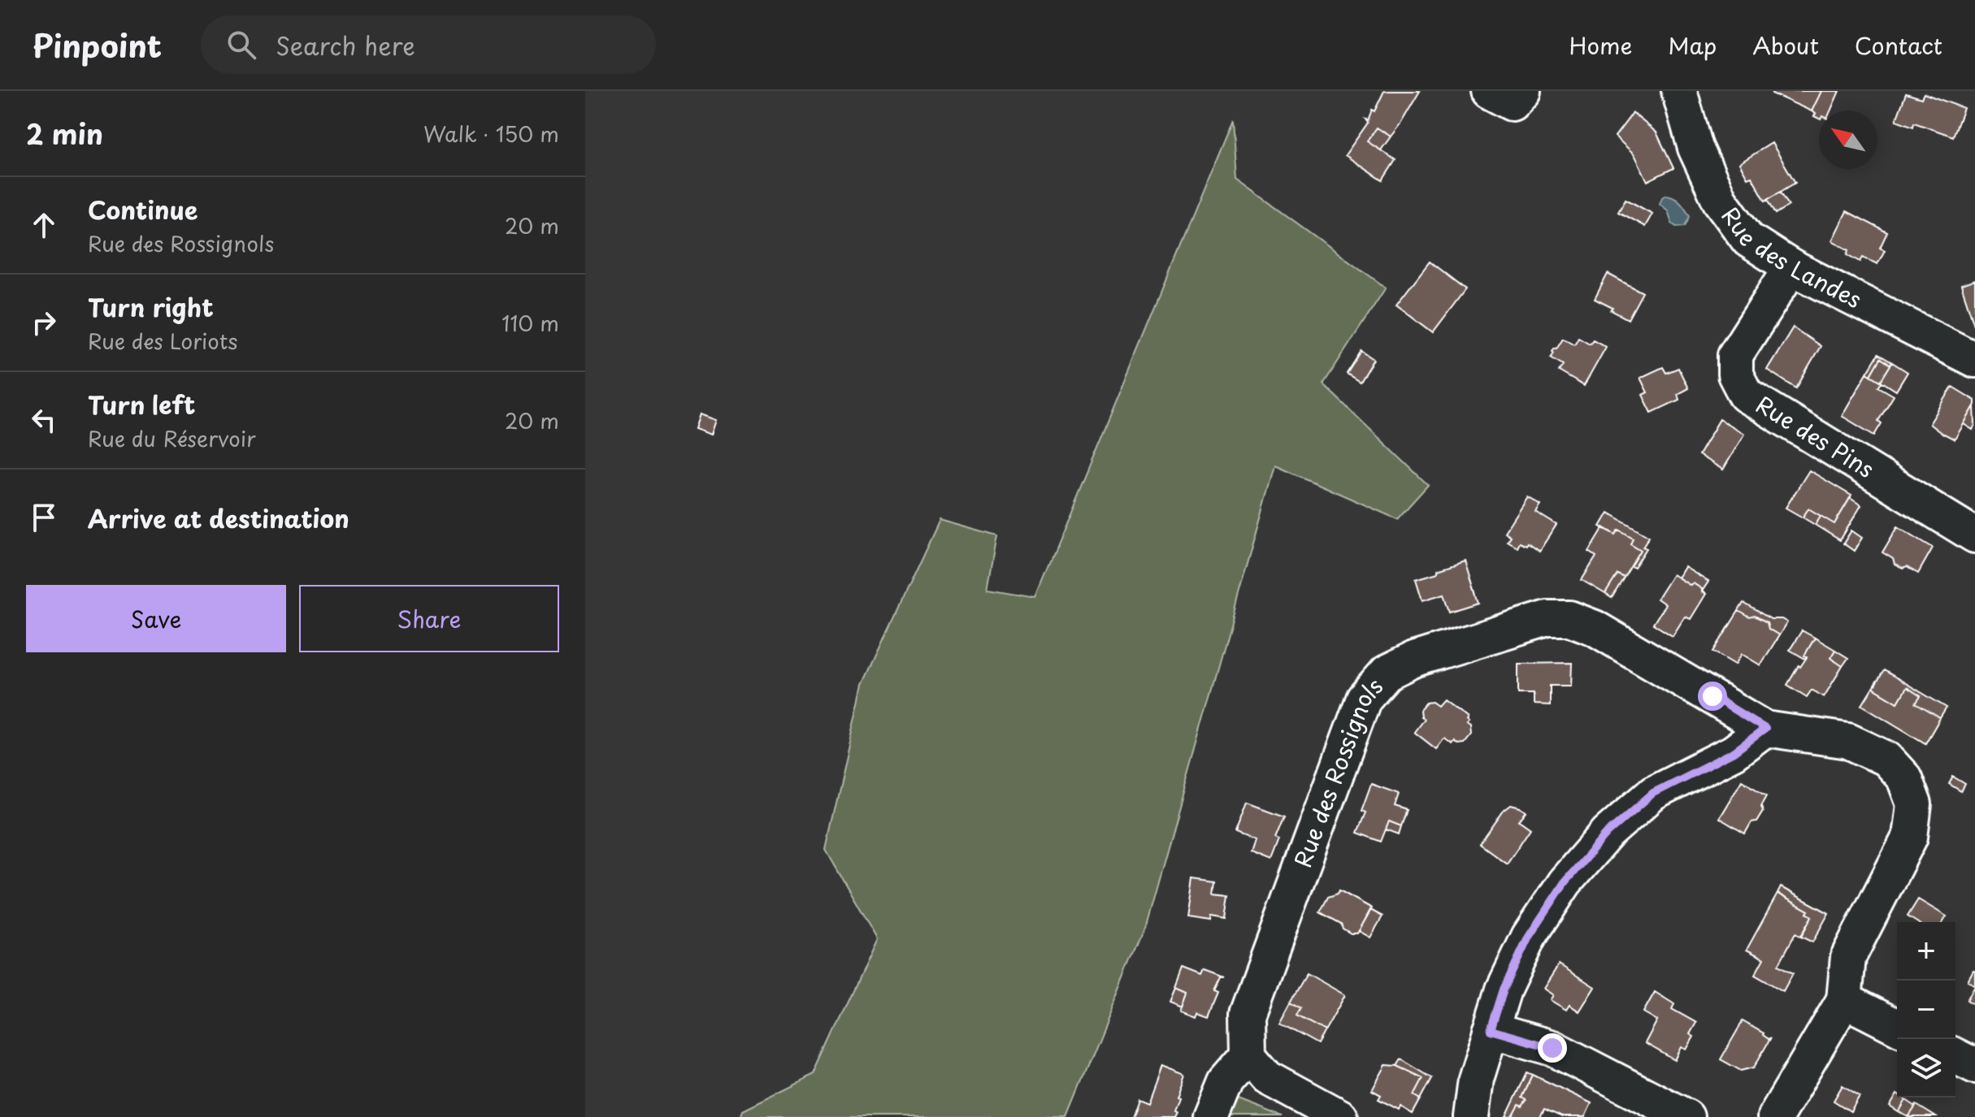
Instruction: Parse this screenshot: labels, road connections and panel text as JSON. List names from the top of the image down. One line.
{"streets":{"street":["Rue des Landes","Rue des Pins","Rue des Rossignols"]},"crossings":[["Rue des Landes","Rue des Pins"]],"north":"top left","page":{"header":"Pinpoint","search":"Search here","nav":["Home","Map","About","Contact"],"heading":["2 min","Walk · 150 m"],"list":[["Continue","Rue des Rossignols","20 m"],["Turn right","Rue des Loriots","110 m"],["Turn left","Rue du Réservoir","20 m"],"Arrive at destination"],"buttons":["Save","Share"],"map_buttons":["+","−"]}}
